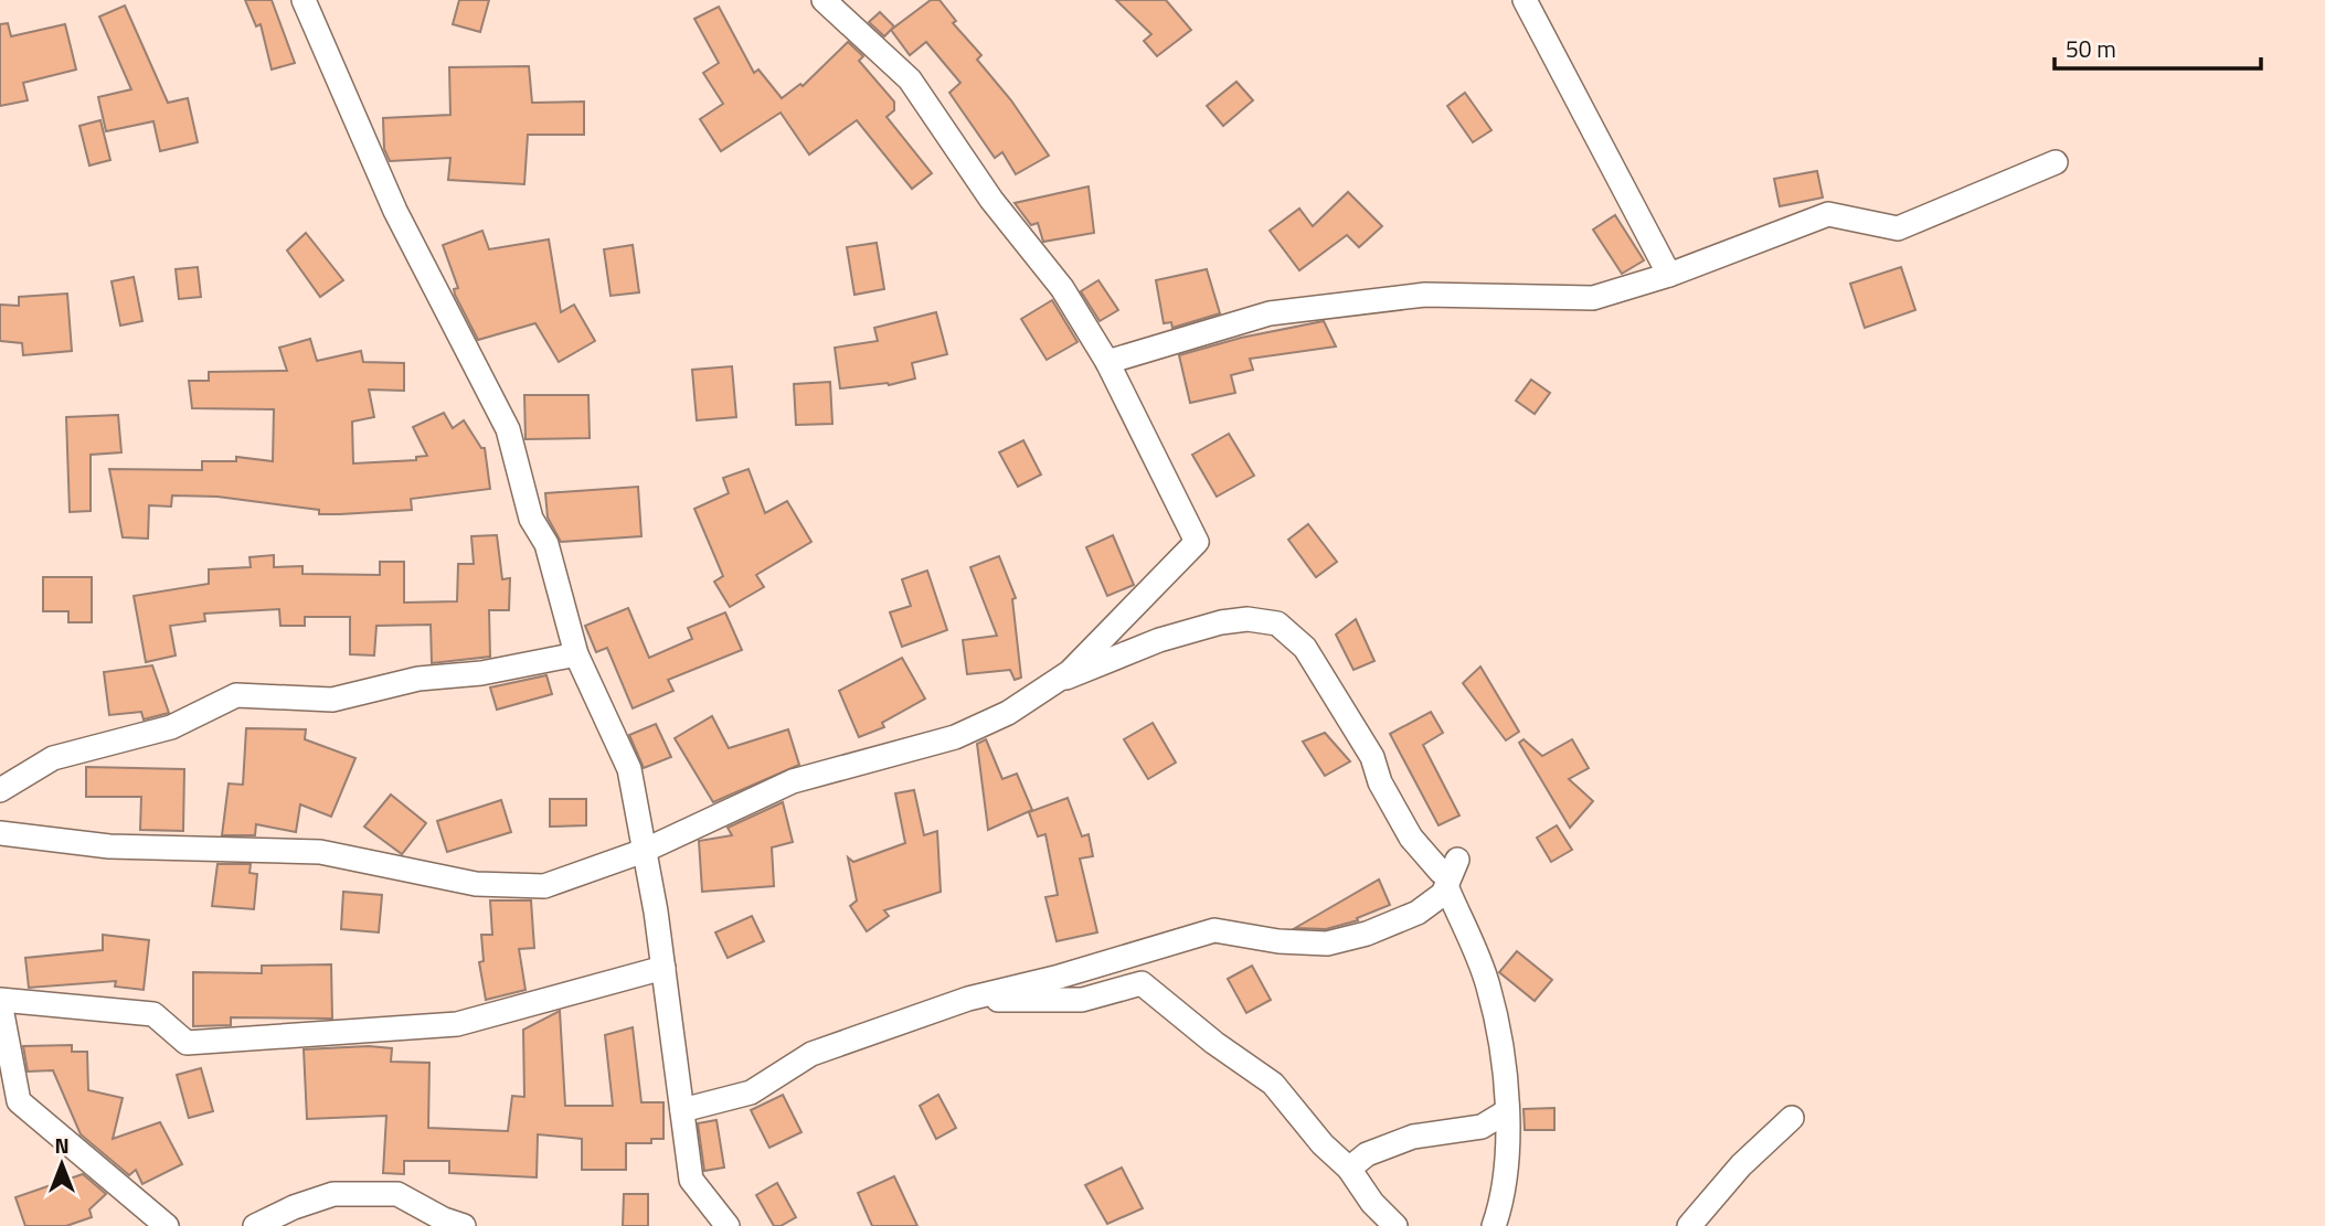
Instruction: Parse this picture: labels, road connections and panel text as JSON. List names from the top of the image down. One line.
{"scale_bar":"50 m","north":"top"}
